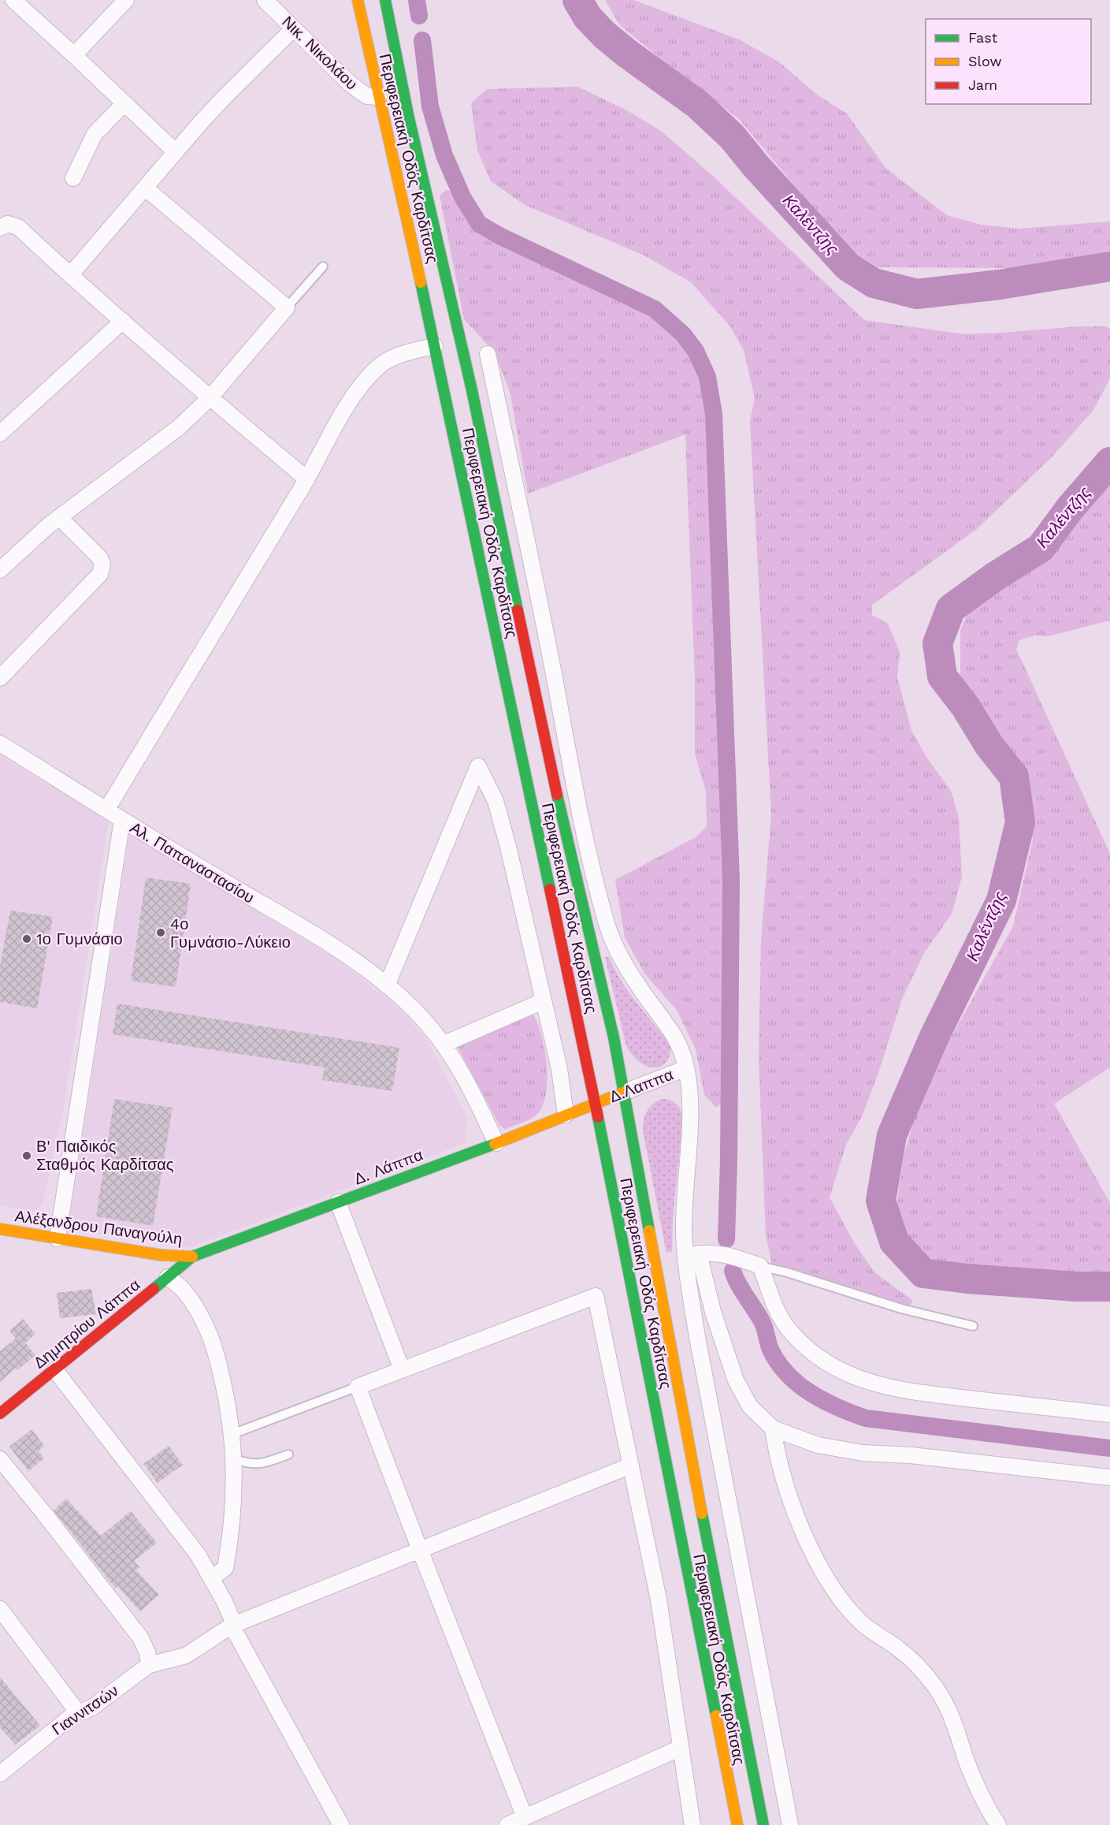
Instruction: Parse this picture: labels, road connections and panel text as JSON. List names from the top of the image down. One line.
{"streets":{"main road":["Περιφερειακή Οδός Καρδίτσας","Δ.Λαππα","Δ. Λάππα","Αλέξανδρου Παναγούλη","Δημητρίου Λάππα"],"street":["Νικ. Νικολάου","Αλ. Παπαναστασίου","Γιαννιτσών"]},"crossings":[["Νικ. Νικολάου","Περιφερειακή Οδός Καρδίτσας"],["Περιφερειακή Οδός Καρδίτσας","Δ.Λαππα"],["Περιφερειακή Οδός Καρδίτσας","Δ. Λάππα"],["Αλ. Παπαναστασίου","Δ. Λάππα"],["Δ.Λαππα","Δ. Λάππα"],["Δ. Λάππα","Αλέξανδρου Παναγούλη"],["Δ. Λάππα","Δημητρίου Λάππα"],["Αλέξανδρου Παναγούλη","Δημητρίου Λάππα"]],"water":["Καλέντζης"],"places":["4ο Γυμνάσιο-Λύκειο","1ο Γυμνάσιο","Β' Παιδικός Σταθμός Καρδίτσας"],"legend":["Fast","Slow","Jam"]}
